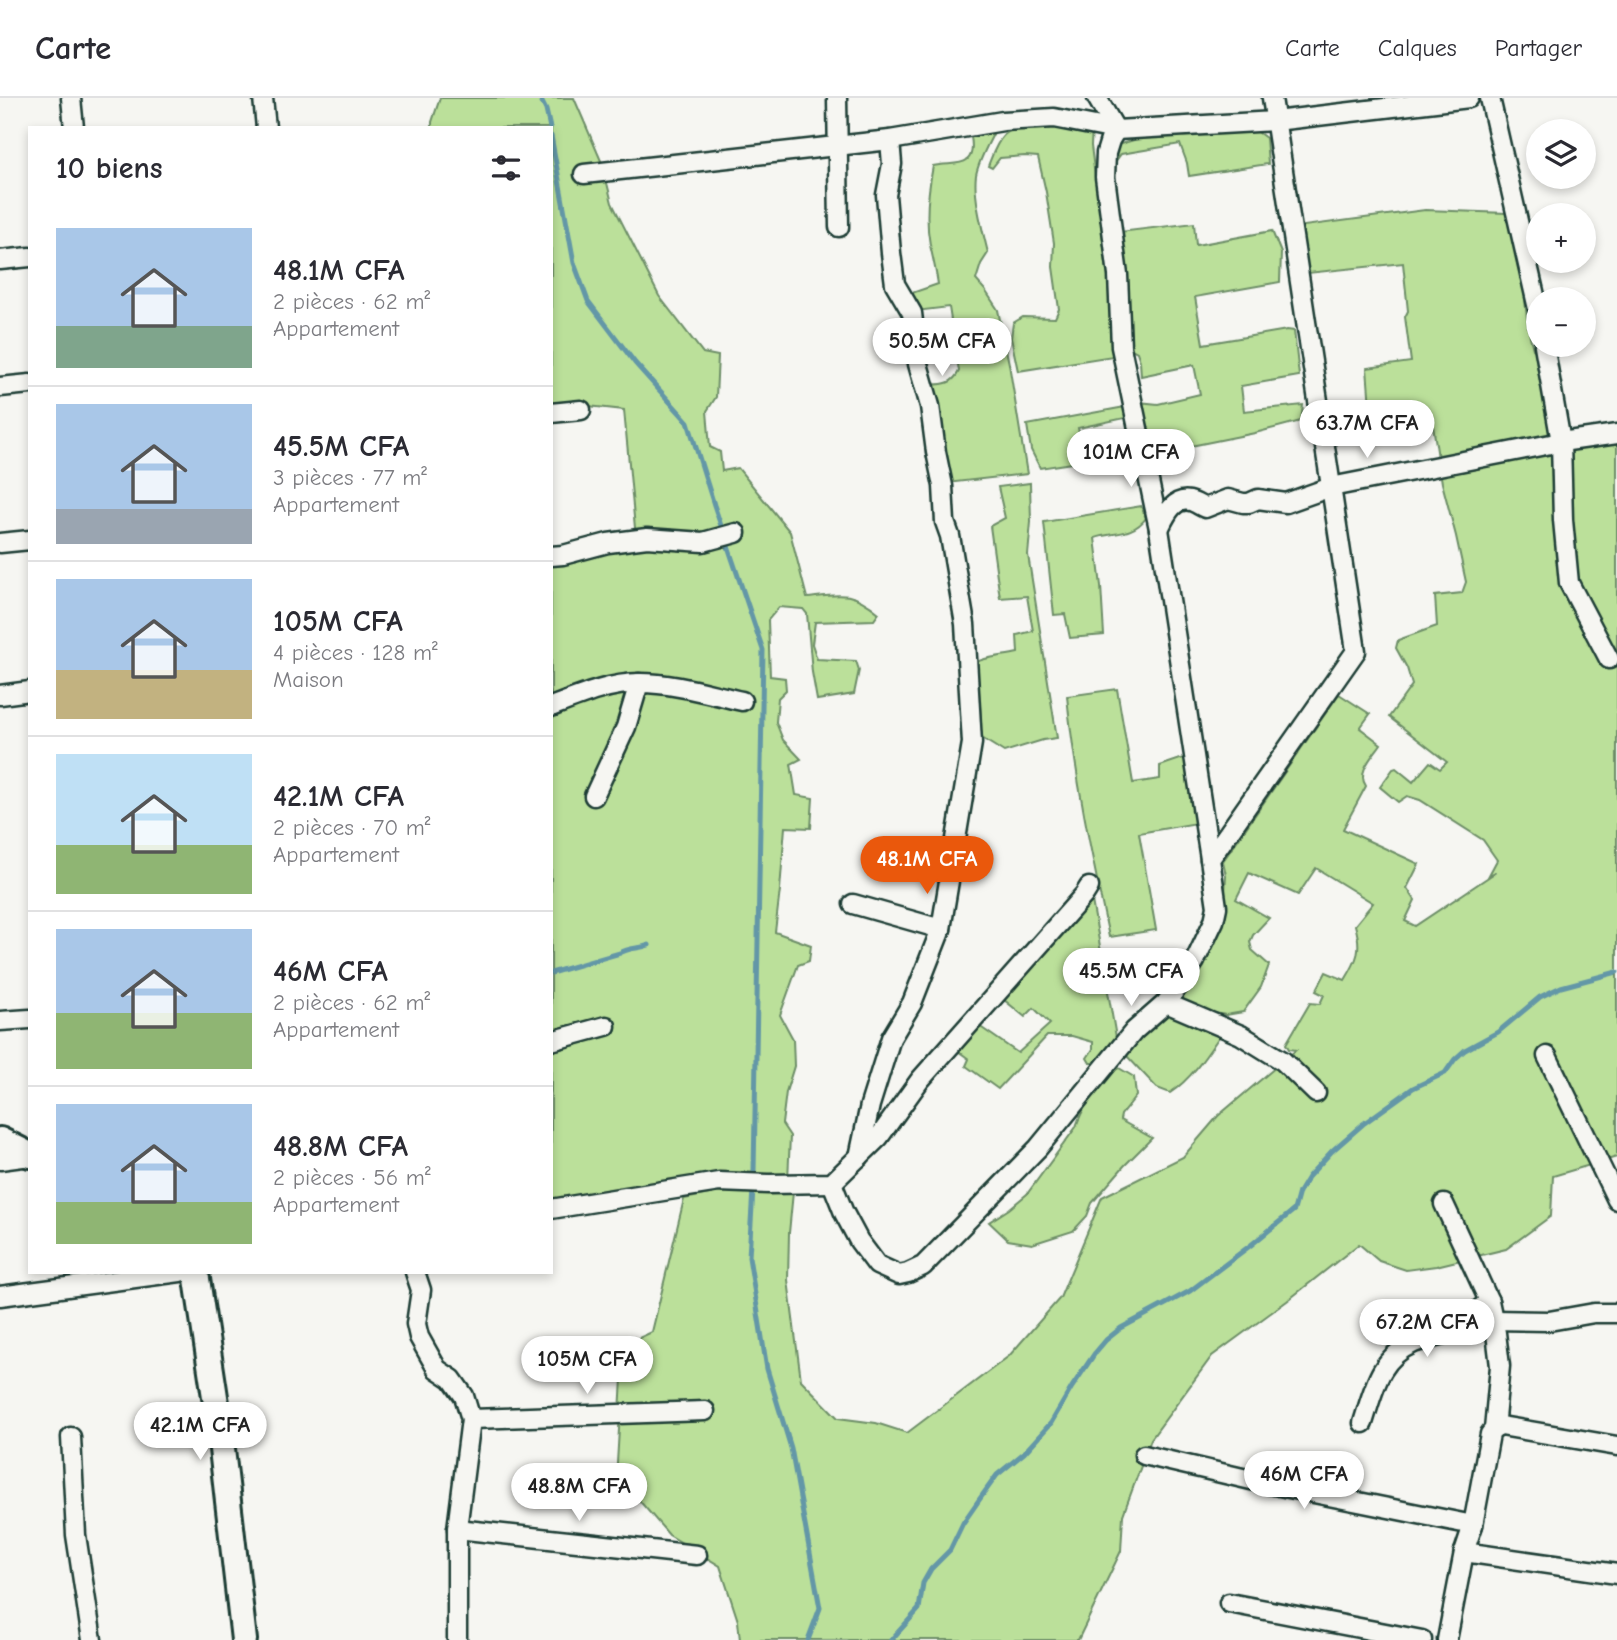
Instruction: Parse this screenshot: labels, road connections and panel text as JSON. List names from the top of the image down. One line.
{"page":{"header":"Carte","nav":["Carte","Calques","Partager"],"map_buttons":["+","−"],"heading":"10 biens","list":[{"name":"48.1M CFA","note":"2 pièces · 62 m² · Appartement"},{"name":"45.5M CFA","note":"3 pièces · 77 m² · Appartement"},{"name":"105M CFA","note":"4 pièces · 128 m² · Maison"},{"name":"42.1M CFA","note":"2 pièces · 70 m² · Appartement"},{"name":"46M CFA","note":"2 pièces · 62 m² · Appartement"},{"name":"48.8M CFA","note":"2 pièces · 56 m² · Appartement"}],"price":["50.5M CFA","63.7M CFA","101M CFA","48.1M CFA","45.5M CFA","67.2M CFA","105M CFA","42.1M CFA","46M CFA","48.8M CFA"]}}
